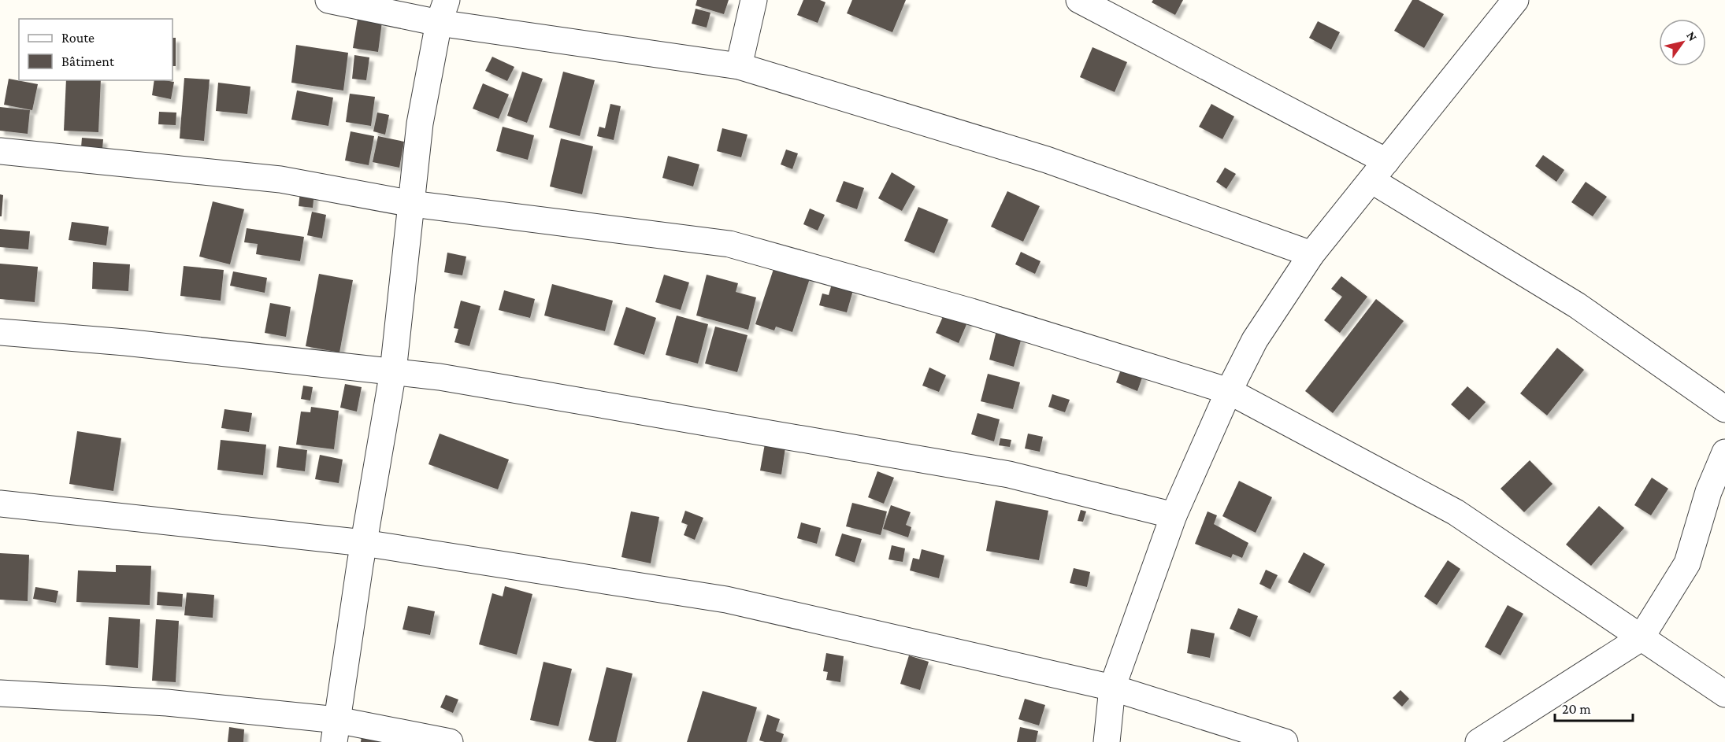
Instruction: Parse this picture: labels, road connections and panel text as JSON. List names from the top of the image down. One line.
{"legend":["Route","Bâtiment"],"scale_bar":"20 m","north":"top right"}
